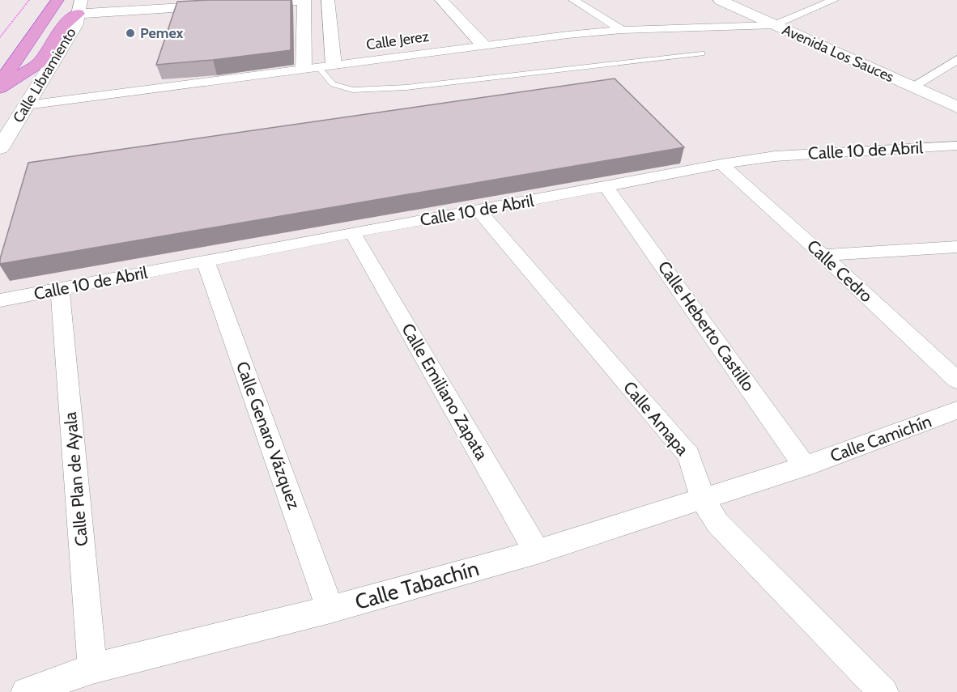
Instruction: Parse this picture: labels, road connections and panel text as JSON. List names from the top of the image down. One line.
{"streets":{"street":["Calle Jerez","Avenida Los Sauces","Calle Libramiento","Calle 10 de Abril","Calle Cedro","Calle Heberto Castillo","Calle Emiliano Zapata","Calle Amapa","Calle Genaro Vázquez","Calle Camichín","Calle Plan de Ayala","Calle Tabachín"]},"crossings":[["Calle Jerez","Avenida Los Sauces"],["Calle Jerez","Calle Libramiento"],["Calle 10 de Abril","Calle Cedro"],["Calle 10 de Abril","Calle Heberto Castillo"],["Calle 10 de Abril","Calle Emiliano Zapata"],["Calle 10 de Abril","Calle Amapa"],["Calle 10 de Abril","Calle Genaro Vázquez"],["Calle 10 de Abril","Calle Plan de Ayala"],["Calle Heberto Castillo","Calle Camichín"],["Calle Heberto Castillo","Calle Tabachín"],["Calle Emiliano Zapata","Calle Tabachín"],["Calle Amapa","Calle Tabachín"],["Calle Genaro Vázquez","Calle Tabachín"],["Calle Camichín","Calle Tabachín"],["Calle Plan de Ayala","Calle Tabachín"]],"places":["Pemex"]}
